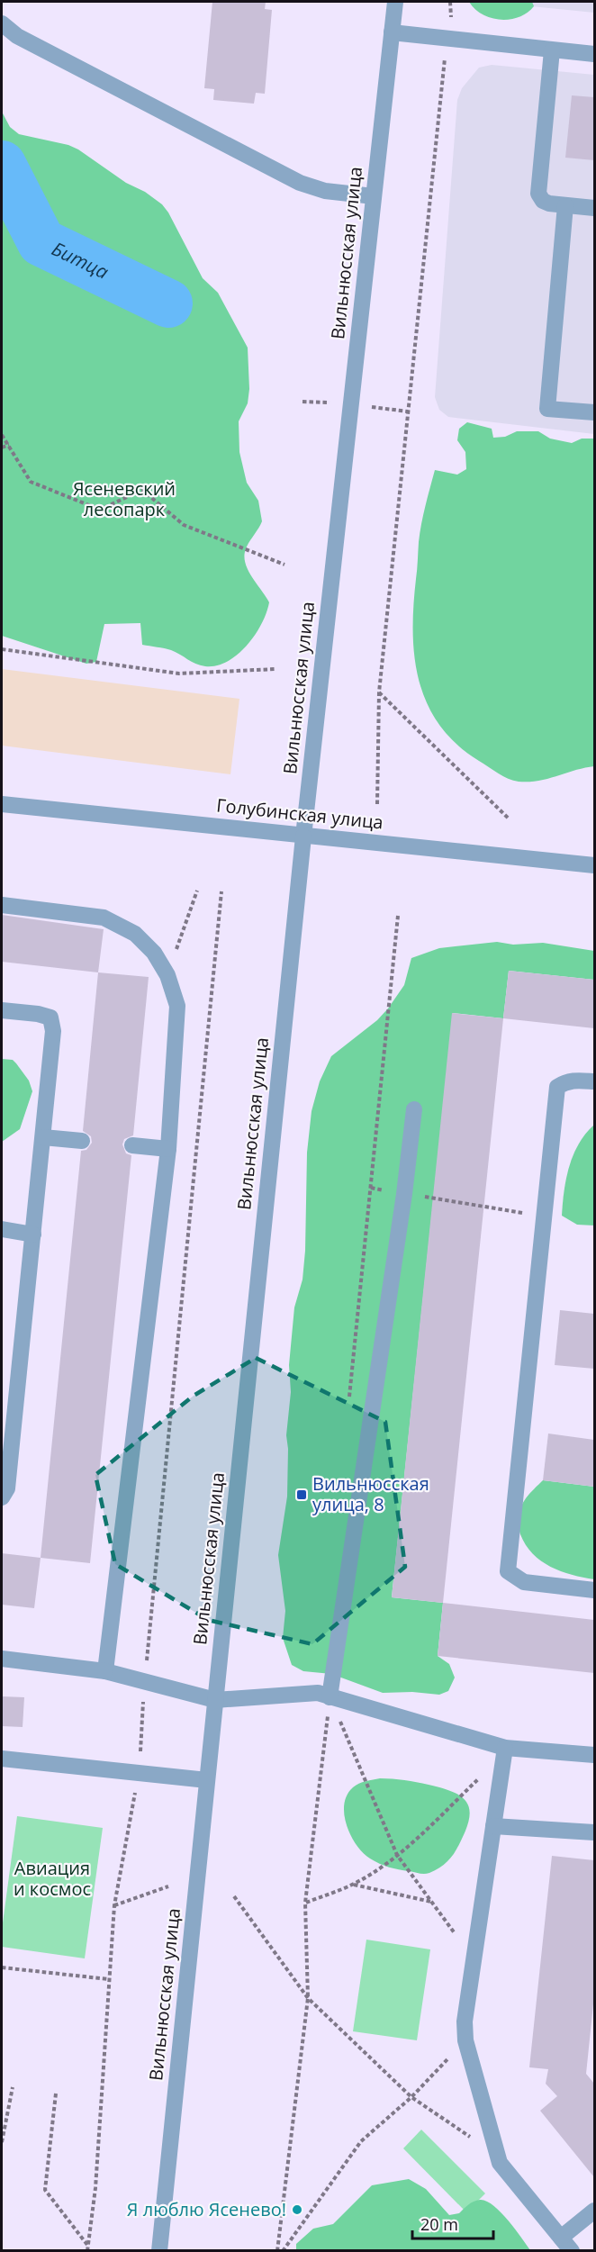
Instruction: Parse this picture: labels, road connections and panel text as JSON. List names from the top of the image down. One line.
{"streets":{"street":["Вильнюсская улица","Голубинская улица"]},"crossings":[["Вильнюсская улица","Голубинская улица"]],"water":["Битца"],"parks":["Ясеневский лесопарк","Авиация и космос"],"places":{"transit":["Вильнюсская улица, 8"],"other":["Я люблю Ясенево!"]},"scale_bar":"20 m"}
